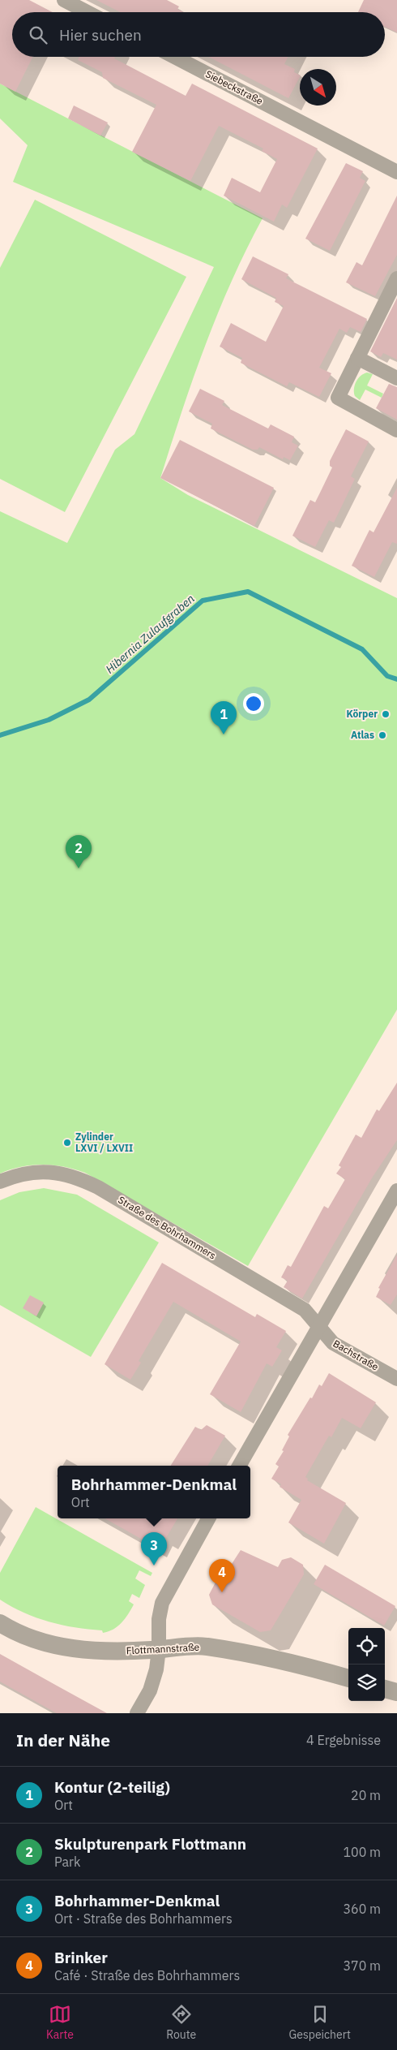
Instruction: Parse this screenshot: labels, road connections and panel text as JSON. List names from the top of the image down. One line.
{"streets":{"street":["Siebeckstraße","Straße des Bohrhammers","Bachstraße","Flottmannstraße"]},"crossings":[["Straße des Bohrhammers","Bachstraße"]],"water":["Hibernia Zulaufgraben"],"places":["Körper","Atlas","Zylinder LXVI / LXVII"],"north":"bottom right","page":{"search":"Hier suchen","pins":["1","2","3","4"],"popup":["Bohrhammer-Denkmal","Ort"],"heading":["In der Nähe","4 Ergebnisse"],"list":[{"mark":"1","name":"Kontur (2-teilig)","note":"Ort","value":"20 m"},{"mark":"2","name":"Skulpturenpark Flottmann","note":"Park","value":"100 m"},{"mark":"3","name":"Bohrhammer-Denkmal","note":"Ort · Straße des Bohrhammers","value":"360 m"},{"mark":"4","name":"Brinker","note":"Café · Straße des Bohrhammers","value":"370 m"}],"nav":["Karte","Route","Gespeichert"]}}
